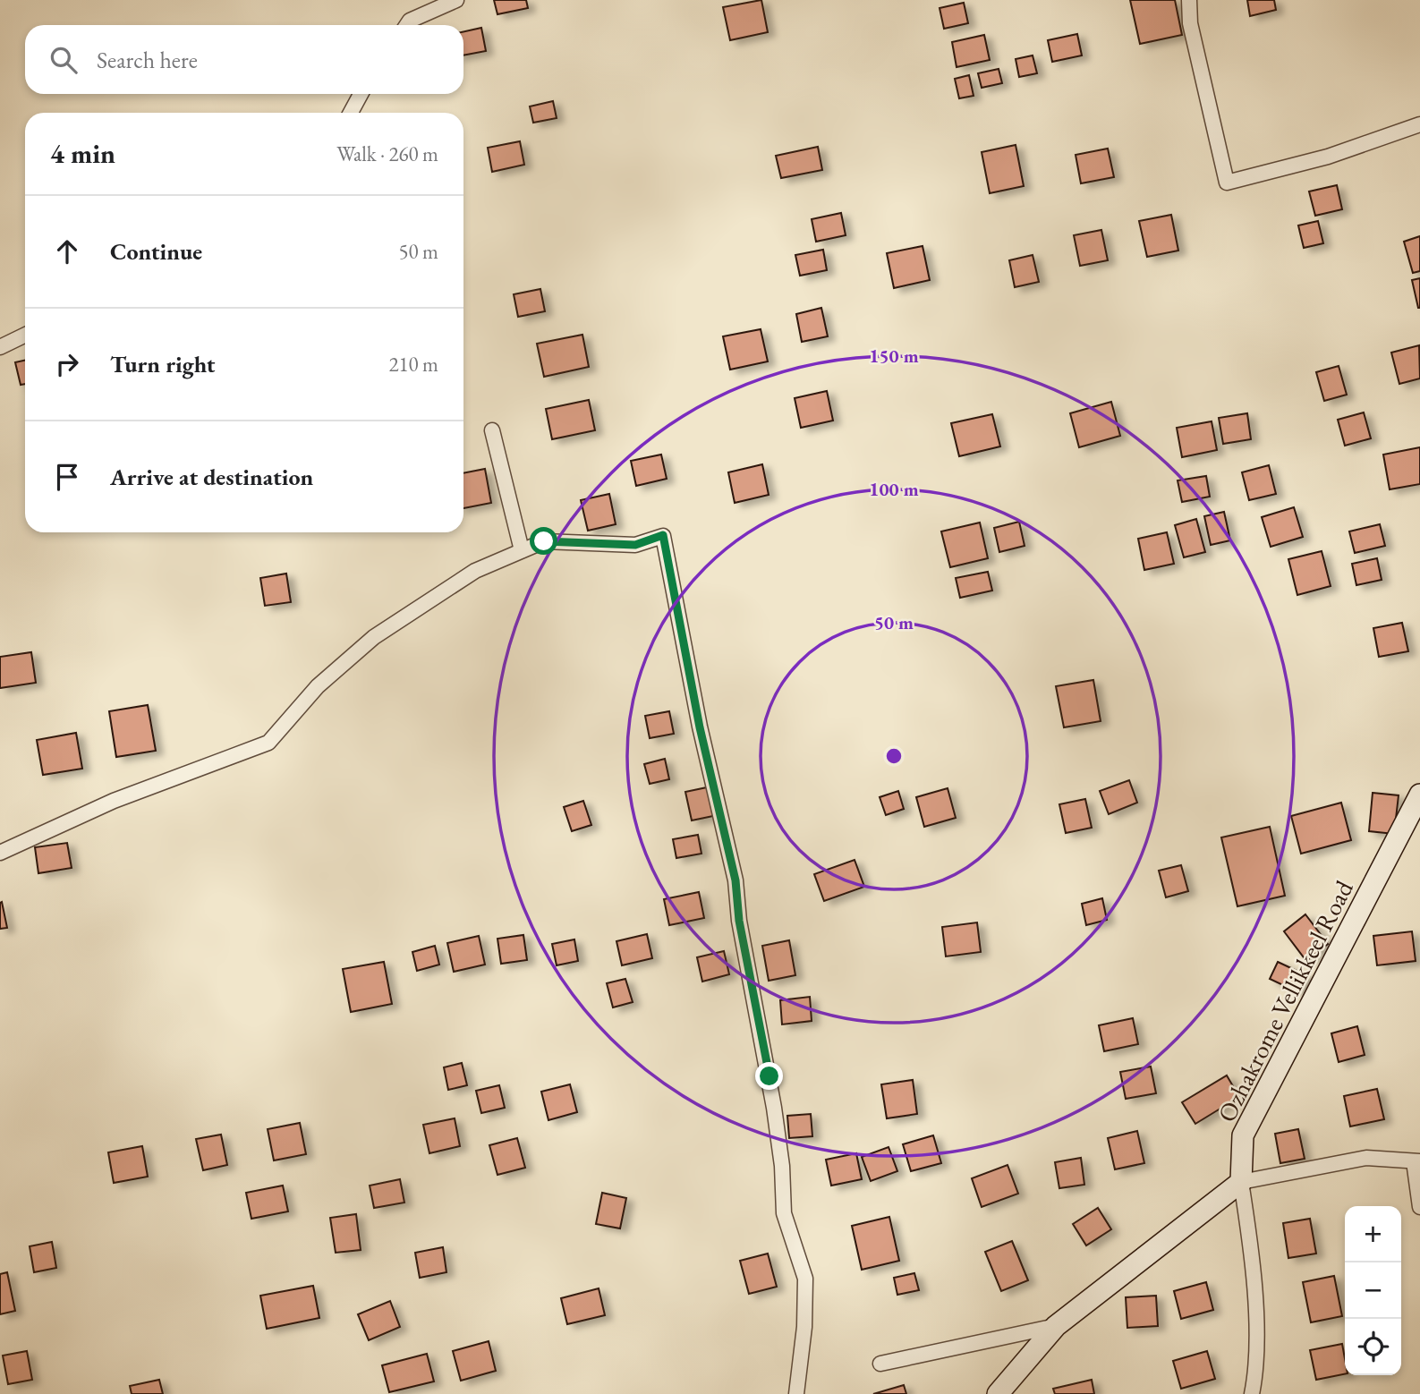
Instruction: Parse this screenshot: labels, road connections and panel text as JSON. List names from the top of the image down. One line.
{"streets":{"main road":["Ozhakrome Vellikkeel Road"]},"page":{"search":"Search here","heading":["4 min","Walk · 260 m"],"list":[["Continue","50 m"],["Turn right","210 m"],"Arrive at destination"],"map_buttons":["+","−"]},"rings":["150 m","100 m","50 m"]}
